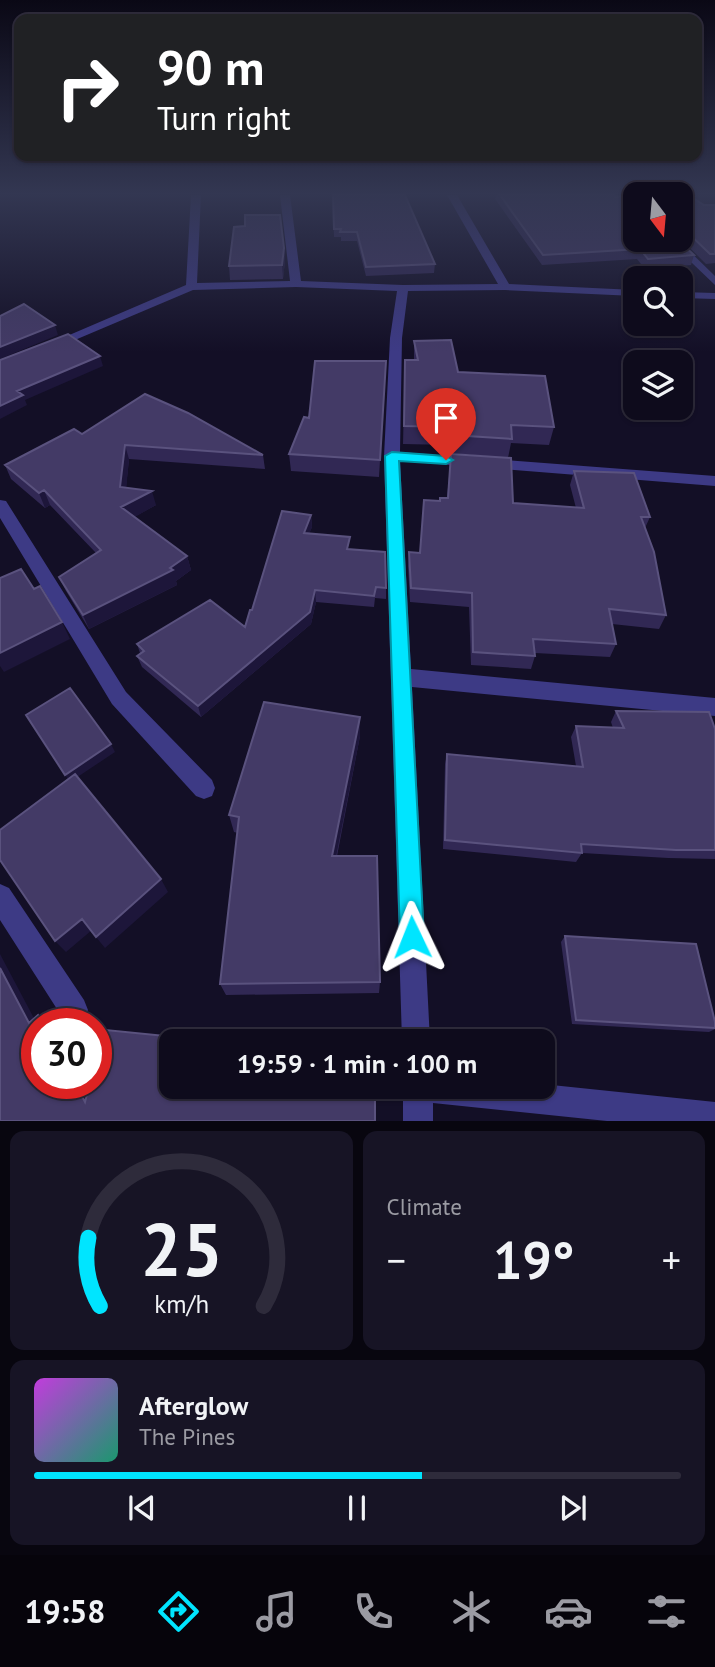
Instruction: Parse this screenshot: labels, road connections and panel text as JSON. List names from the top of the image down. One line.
{"north":"bottom","page":{"turn":["90 m","Turn right"],"limit":"30","trip":"19:59 · 1 min · 100 m","tile":"Climate","heat":["−","19°","+"],"song":["Afterglow","The Pines"],"tabs":"19:58","gauge":["25","km/h"]}}
